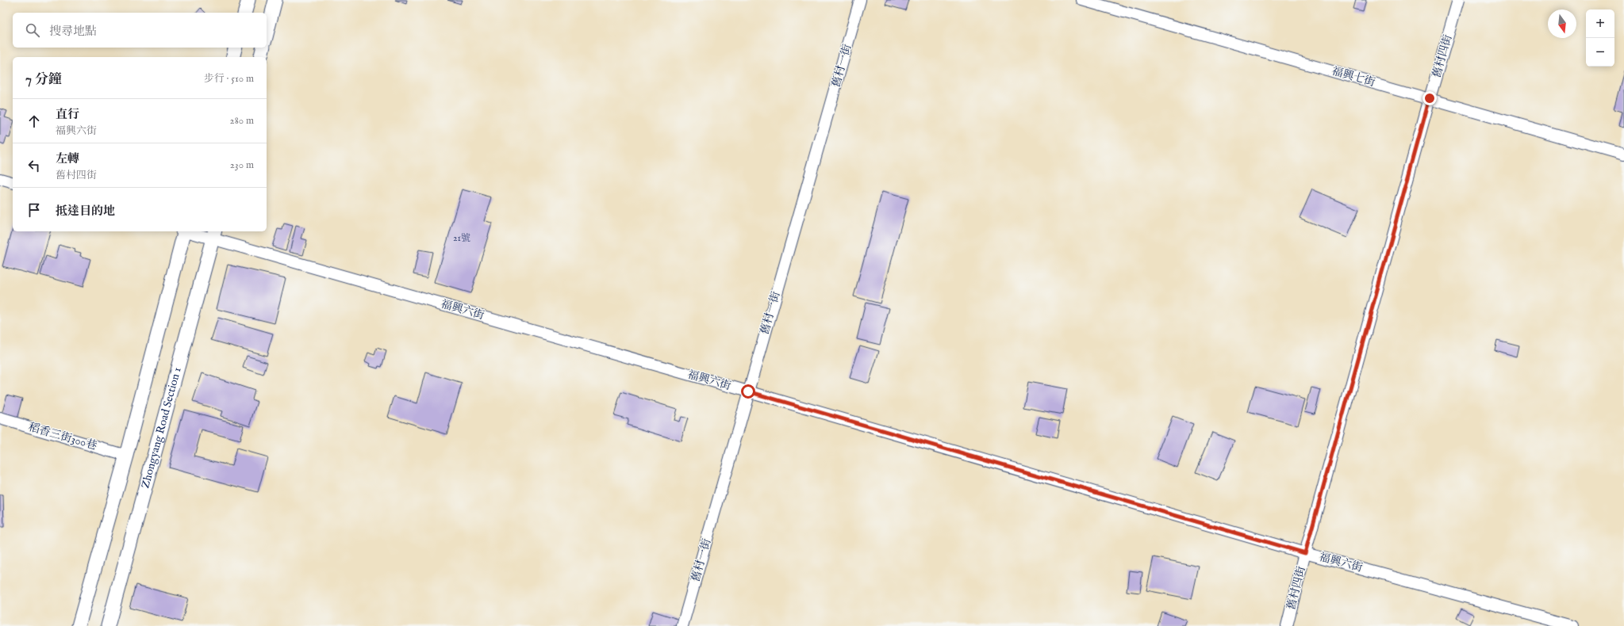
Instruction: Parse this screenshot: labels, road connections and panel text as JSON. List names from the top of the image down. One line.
{"streets":{"street":["舊村四街","舊村一街","福興七街","福興六街","Zhongyang Road Section 1","稻香三街300巷"]},"crossings":[["舊村四街","福興七街"],["舊村四街","福興六街"],["舊村一街","福興六街"],["福興六街","Zhongyang Road Section 1"]],"house_numbers":["21號"],"north":"bottom","page":{"map_buttons":["+","−"],"search":"搜尋地點","heading":["7 分鐘","步行 · 510 m"],"list":[["直行","福興六街","280 m"],["左轉","舊村四街","230 m"],"抵達目的地"]}}
